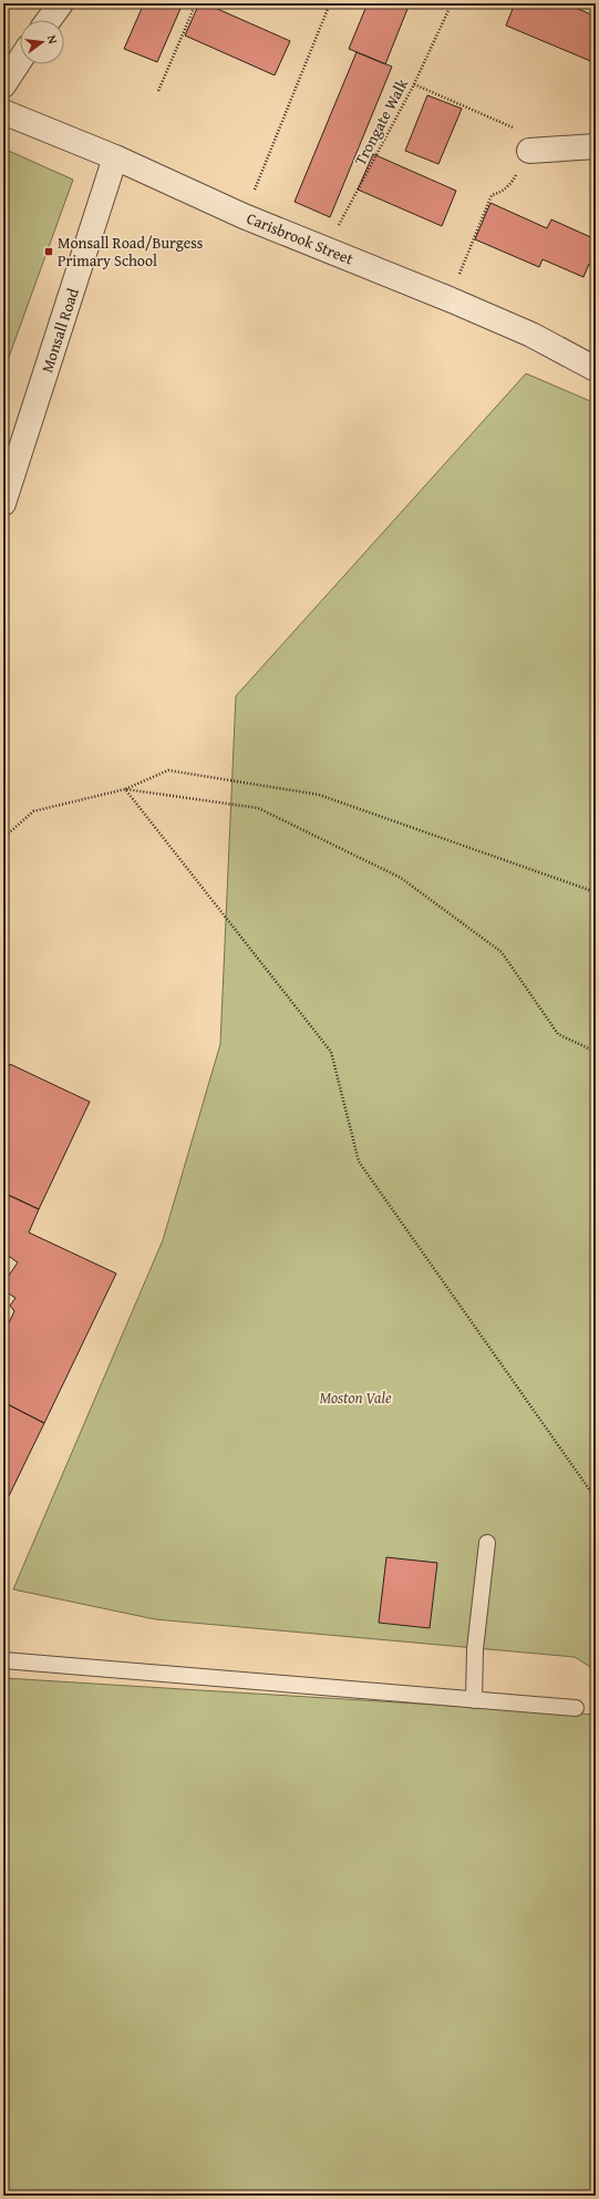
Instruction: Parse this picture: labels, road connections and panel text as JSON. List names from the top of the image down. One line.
{"streets":{"street":["Carisbrook Street","Monsall Road"],"path":["Trongate Walk"]},"crossings":[["Trongate Walk","Carisbrook Street"],["Carisbrook Street","Monsall Road"]],"parks":["Moston Vale"],"places":{"transit":["Monsall Road/Burgess Primary School"]},"north":"right"}
